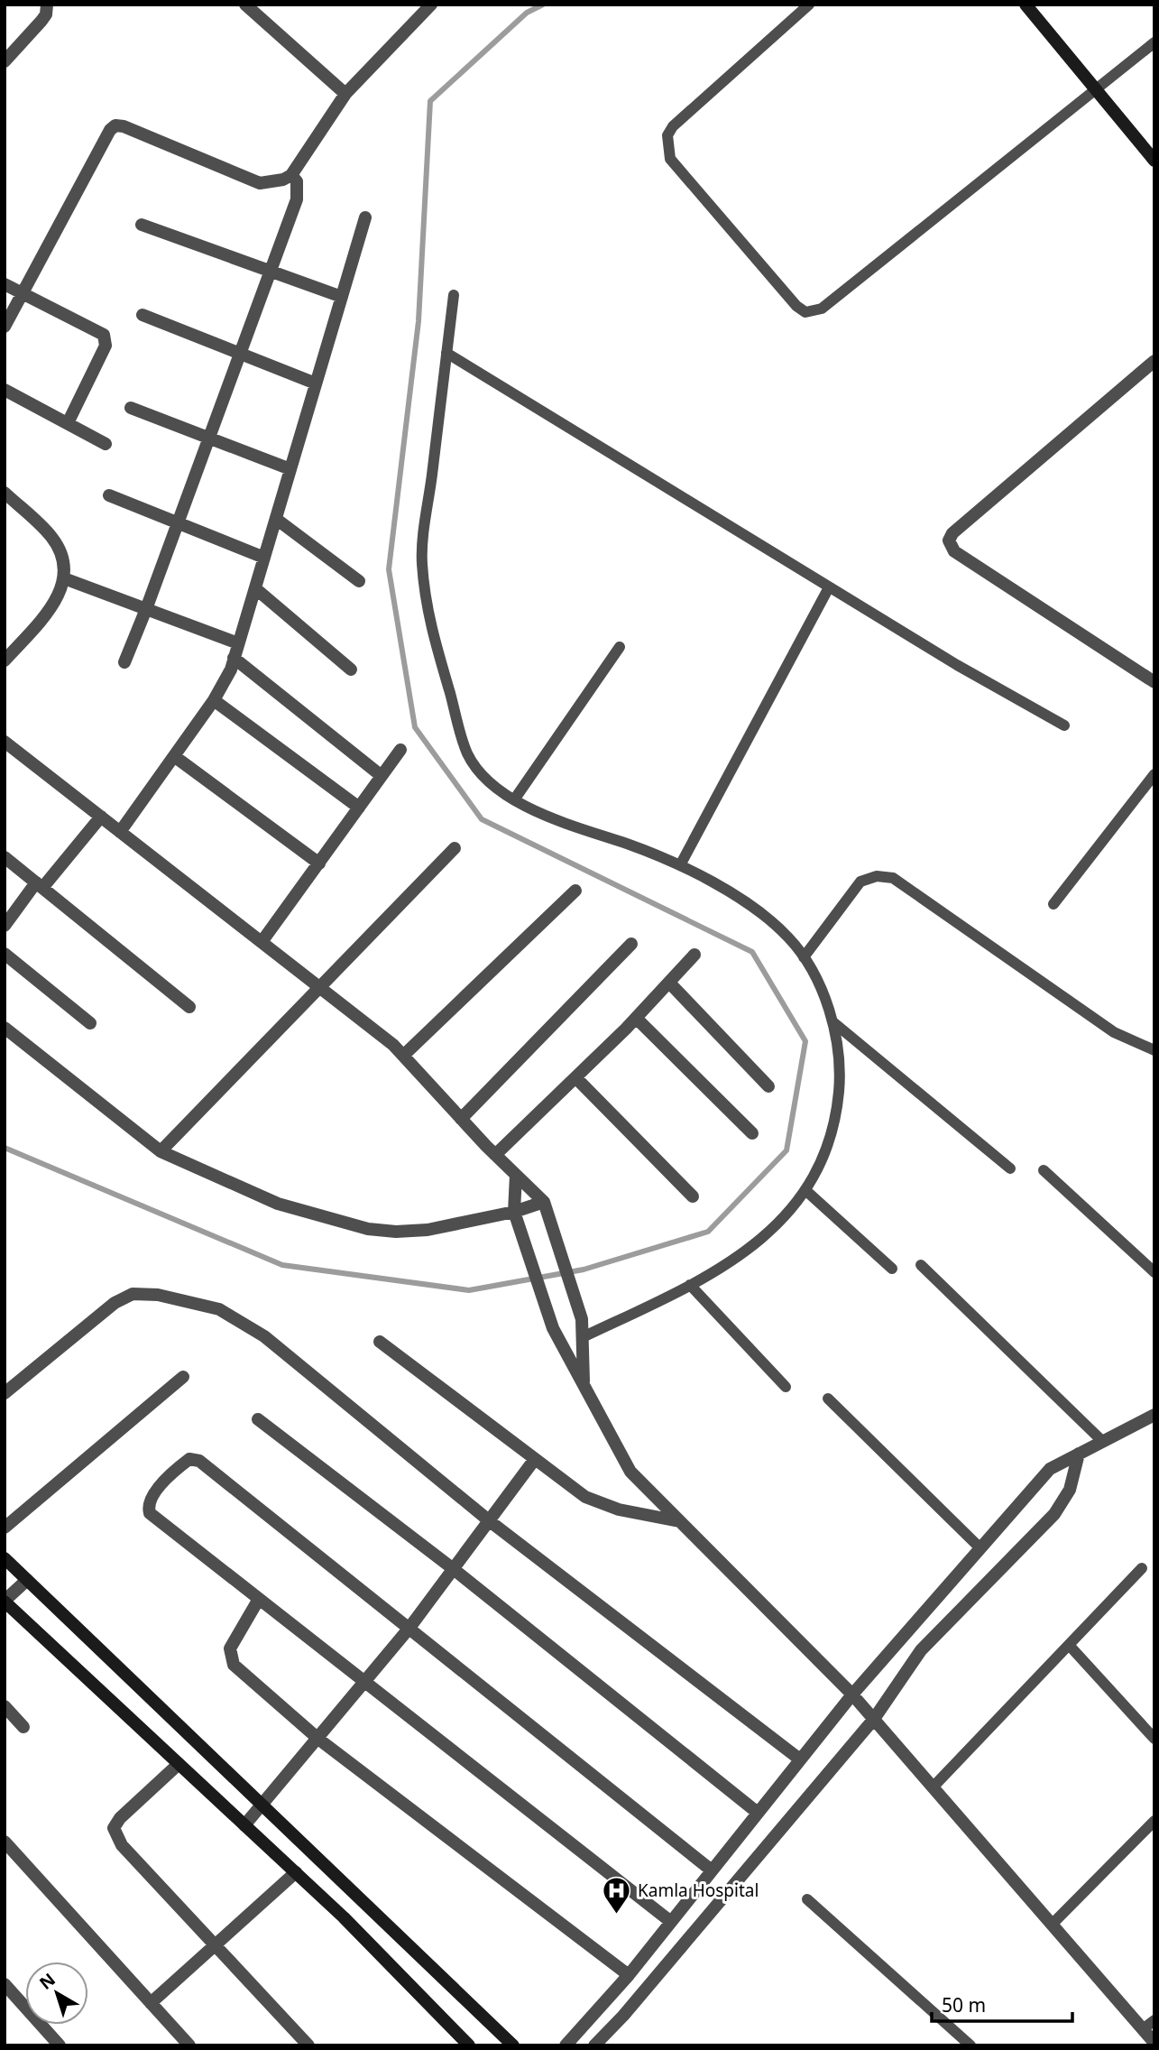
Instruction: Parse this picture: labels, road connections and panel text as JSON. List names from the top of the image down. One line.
{"places":{"hospital":["Kamla Hospital"]},"scale_bar":"50 m","north":"top left"}
